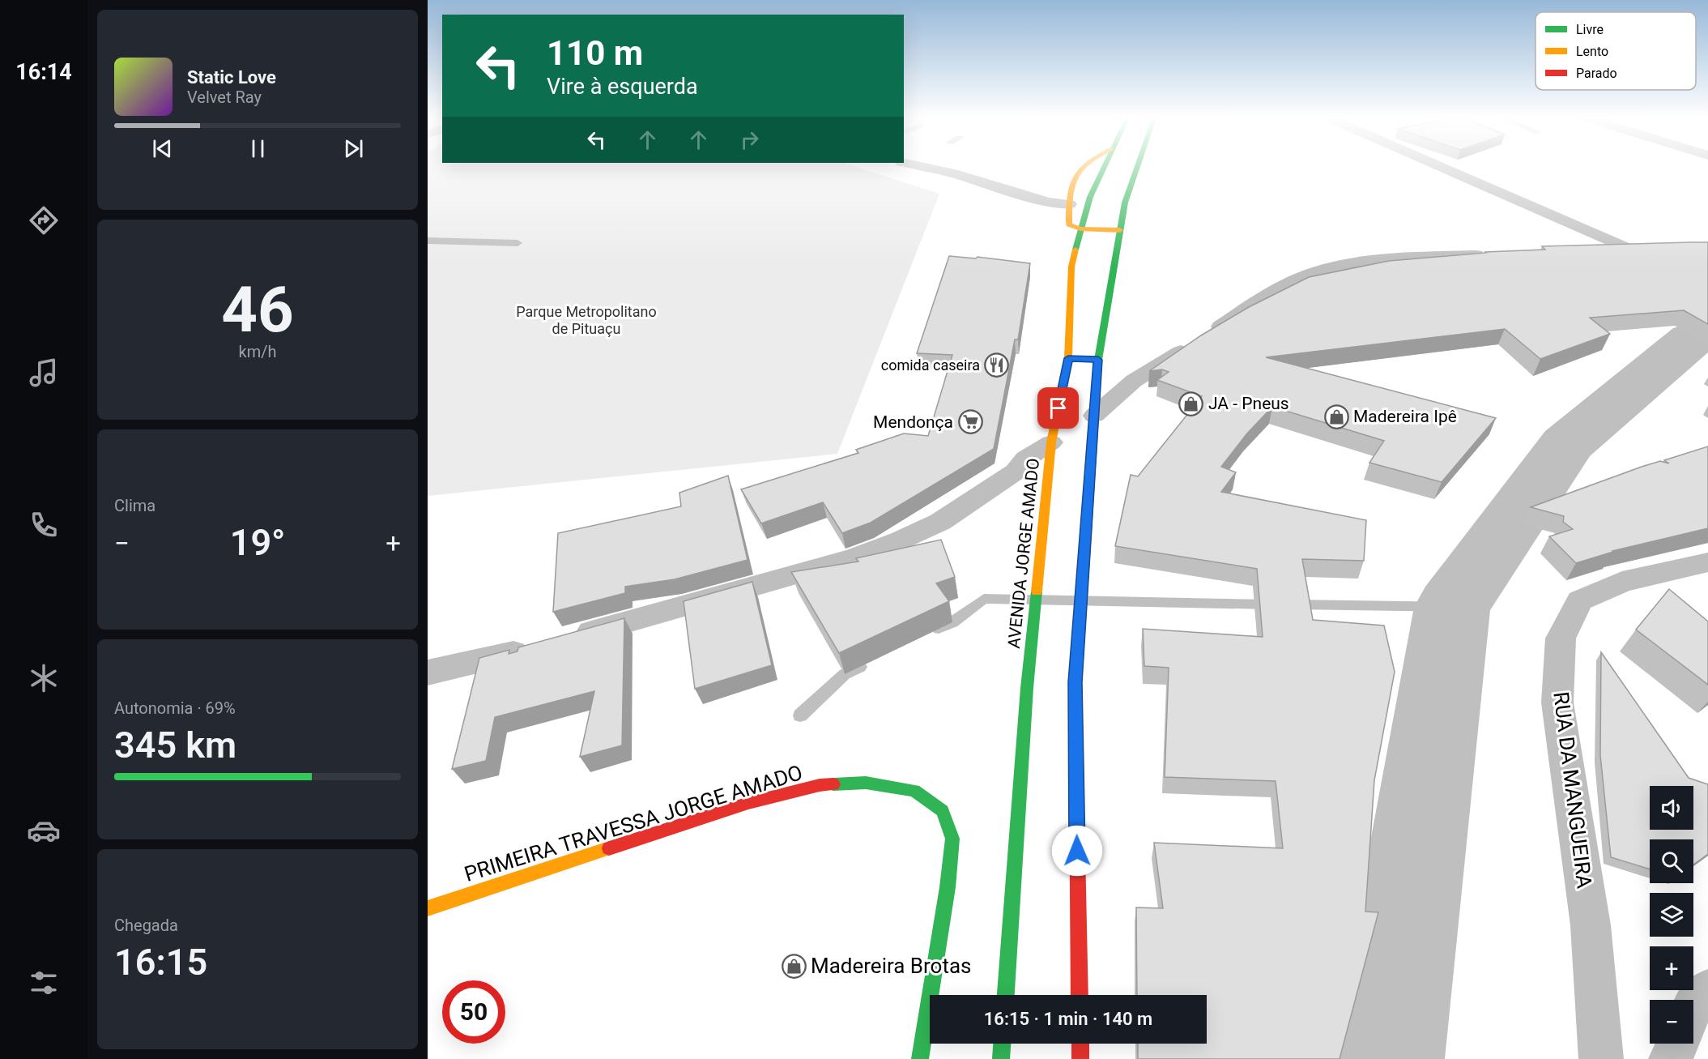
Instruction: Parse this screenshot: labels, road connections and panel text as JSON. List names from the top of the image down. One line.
{"streets":{"main road":["AVENIDA JORGE AMADO","PRIMEIRA TRAVESSA JORGE AMADO"],"street":["RUA DA MANGUEIRA"]},"parks":["Parque Metropolitano de Pituaçu"],"places":{"restaurant":["comida caseira"],"shop":["JA - Pneus","Madereira Ipê","Madereira Brotas"],"supermarket":["Mendonça"]},"legend":["Livre","Lento","Parado"],"page":{"tabs":"16:14","turn":["110 m","Vire à esquerda"],"song":["Static Love","Velvet Ray"],"tile":[["46","km/h"],"Clima",["Autonomia · 69%","345 km"],["Chegada","16:15"]],"heat":["−","19°","+"],"map_buttons":["+","−"],"limit":"50","trip":"16:15 · 1 min · 140 m"}}
